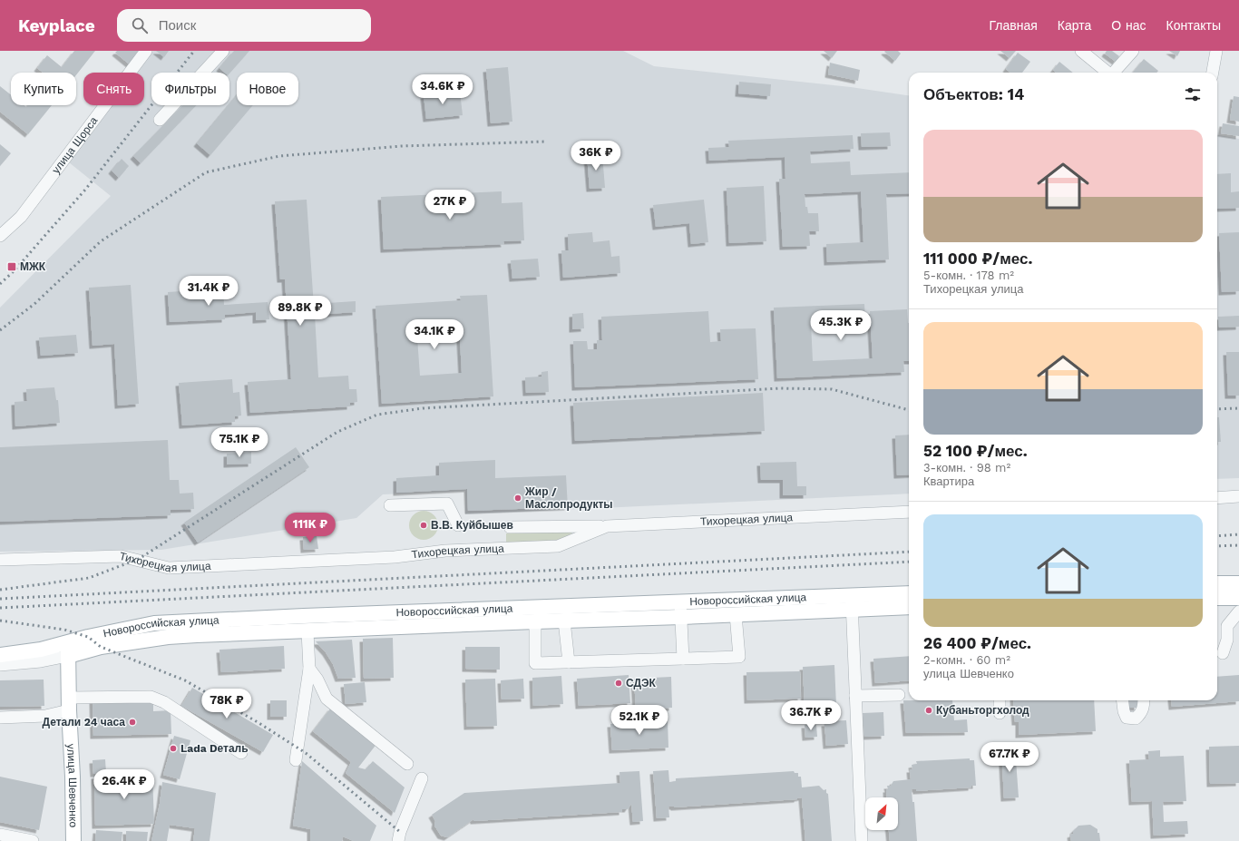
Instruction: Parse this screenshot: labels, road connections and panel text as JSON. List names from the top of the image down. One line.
{"streets":{"main road":["Новороссийская улица","улица Шевченко"],"street":["улица Щорса","Тихорецкая улица"]},"crossings":[["Новороссийская улица","улица Шевченко"]],"places":{"transit":["МЖК"],"other":["Жир / Маслопродукты","В.В. Куйбышев","СДЭК","Кубаньторгхолод","Детали 24 часа","Lada Dеталь"]},"north":"top right","page":{"header":"Keyplace","search":"Поиск","nav":["Главная","Карта","О нас","Контакты"],"chip":["Купить","Снять","Фильтры","Новое"],"heading":"Объектов: 14","price":["34.6K ₽","36K ₽","27K ₽","31.4K ₽","89.8K ₽","45.3K ₽","34.1K ₽","75.1K ₽","111K ₽","78K ₽","36.7K ₽","52.1K ₽","67.7K ₽","26.4K ₽"],"list":[{"name":"111 000 ₽/мес.","note":"5-комн. · 178 m² · Тихорецкая улица"},{"name":"52 100 ₽/мес.","note":"3-комн. · 98 m² · Квартира"},{"name":"26 400 ₽/мес.","note":"2-комн. · 60 m² · улица Шевченко"}]}}
